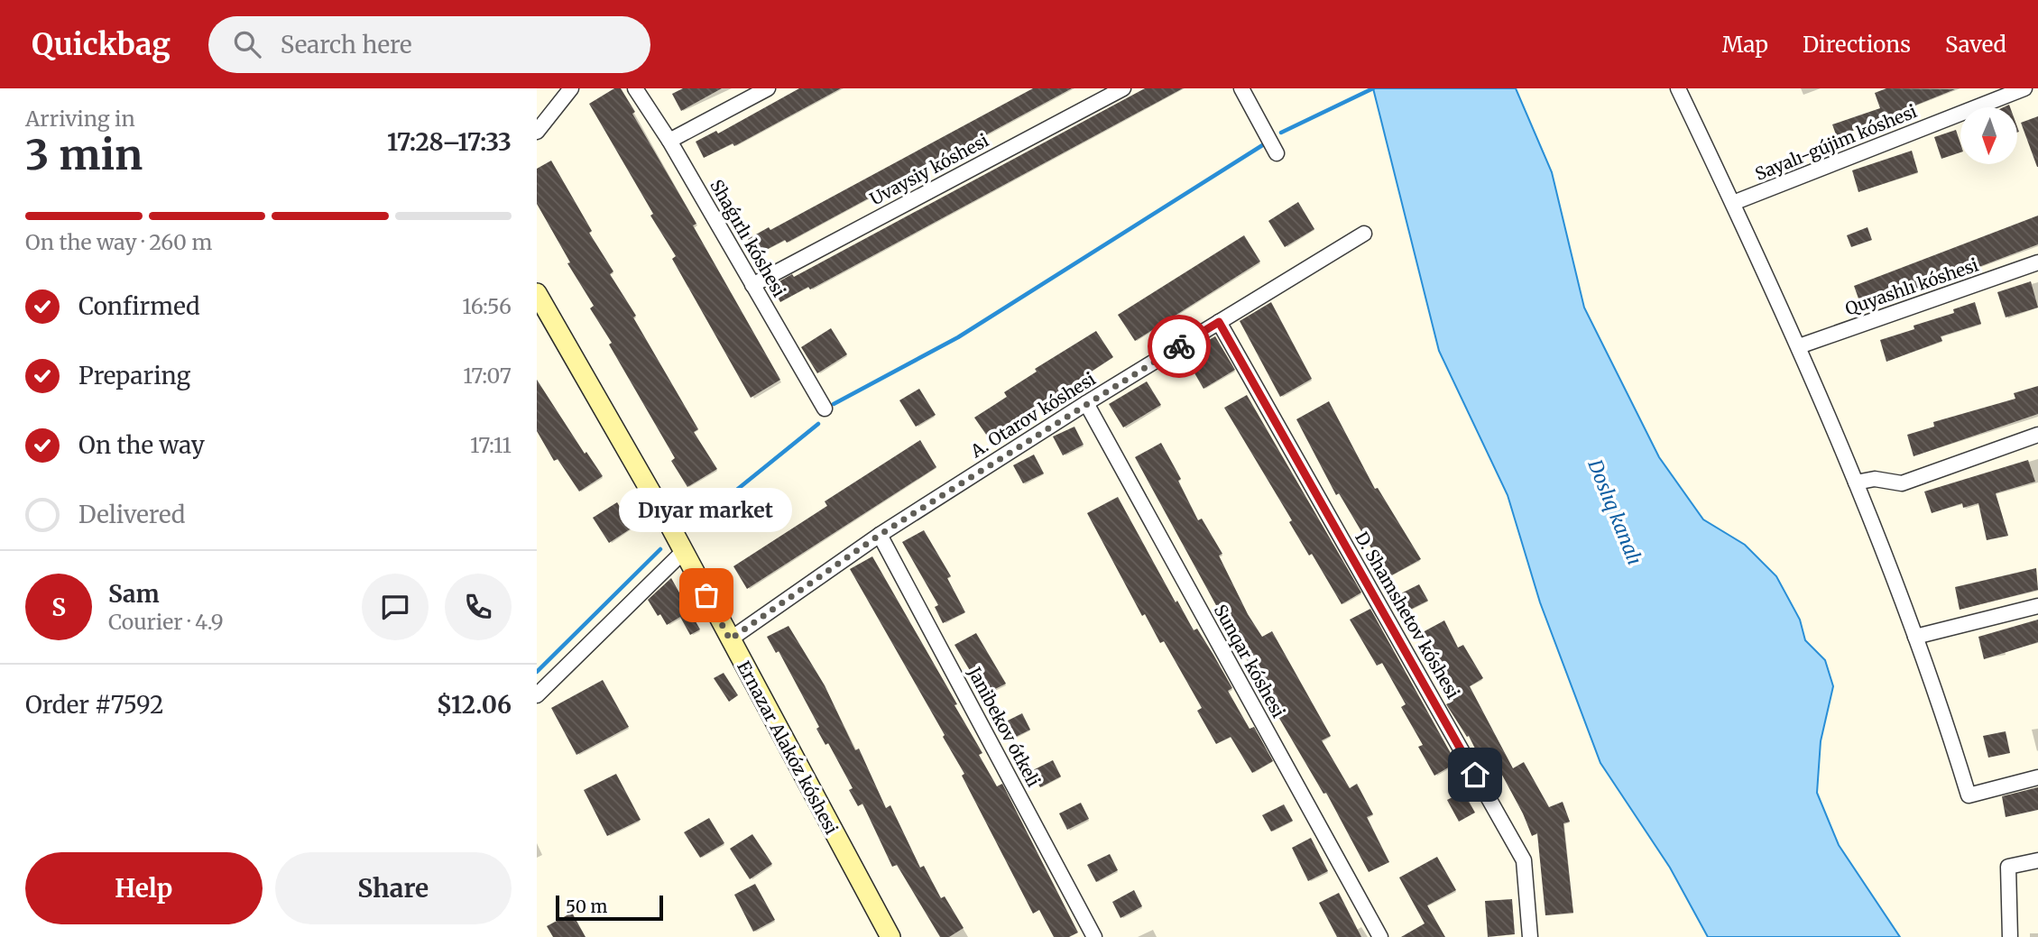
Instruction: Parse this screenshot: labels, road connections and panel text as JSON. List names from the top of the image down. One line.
{"streets":{"main road":["Ernazar Alakóz kóshesi"],"street":["Sayalı-gújim kóshesi","Uvaysiy kóshesi","Shaǵırlı kóshesi","Quyashlı kóshesi","A. Otarov kóshesi","D. Shamshetov kóshesi","Sunqar kóshesi","Janibekov ótkeli"]},"crossings":[["Uvaysiy kóshesi","Shaǵırlı kóshesi"],["A. Otarov kóshesi","D. Shamshetov kóshesi"],["A. Otarov kóshesi","Sunqar kóshesi"],["A. Otarov kóshesi","Janibekov ótkeli"],["A. Otarov kóshesi","Ernazar Alakóz kóshesi"]],"water":["Doslıq kanalı"],"places":["Dıyar market"],"scale_bar":"50 m","north":"bottom","page":{"header":"Quickbag","search":"Search here","nav":["Map","Directions","Saved"],"heading":["3 min","Arriving in","17:28–17:33"],"panel":["Sam","Courier · 4.9","Order #7592","$12.06"],"bar":"On the way · 260 m","list":[["Confirmed","16:56"],["Preparing","17:07"],["On the way","17:11"],"Delivered"],"bubble":"Dıyar market","round":"S","buttons":["Help","Share"],"scale":"50 m"}}
